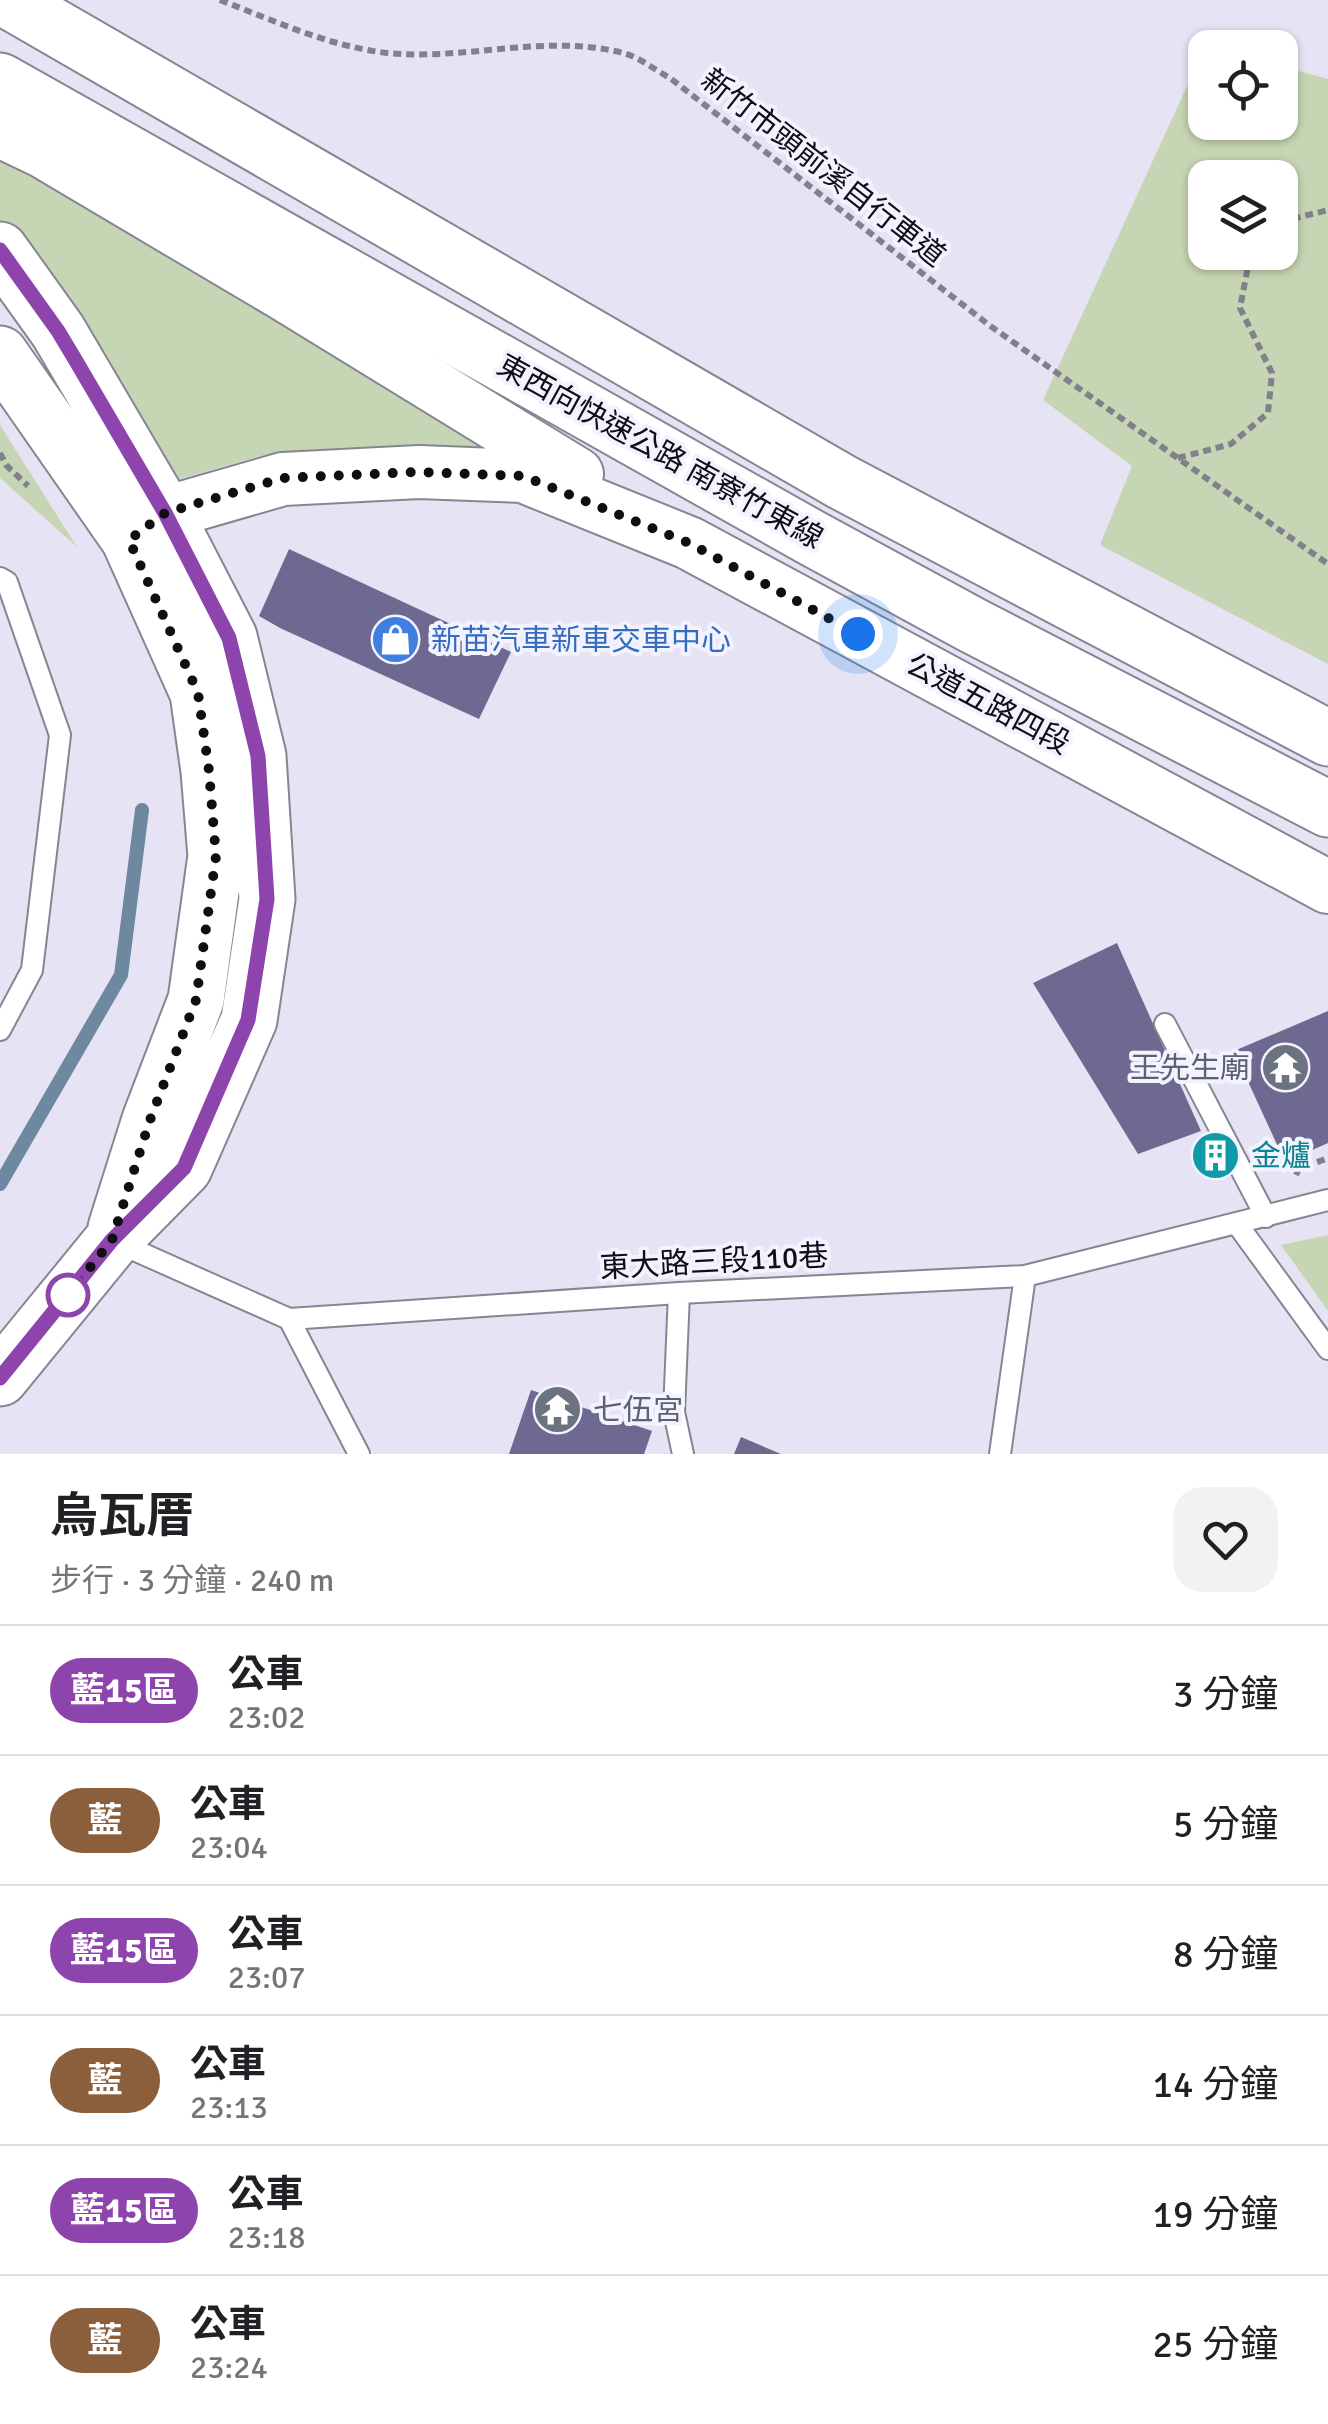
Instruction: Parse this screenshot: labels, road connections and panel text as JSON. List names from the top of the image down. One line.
{"streets":{"main road":["東西向快速公路 南寮竹東線"],"street":["公道五路四段"],"lane":["東大路三段110巷"],"path":["新竹市頭前溪自行車道"]},"places":{"shop":["新苗汽車新車交車中心"],"temple":["王先生廟","七伍宮"],"building":["金爐"]},"lines":["bus line 藍15區"],"page":{"heading":["烏瓦厝","步行 · 3 分鐘 · 240 m"],"list":[{"mark":"藍15區","name":"公車","note":"23:02","value":"3 分鐘"},{"mark":"藍","name":"公車","note":"23:04","value":"5 分鐘"},{"mark":"藍15區","name":"公車","note":"23:07","value":"8 分鐘"},{"mark":"藍","name":"公車","note":"23:13","value":"14 分鐘"},{"mark":"藍15區","name":"公車","note":"23:18","value":"19 分鐘"},{"mark":"藍","name":"公車","note":"23:24","value":"25 分鐘"}]}}
